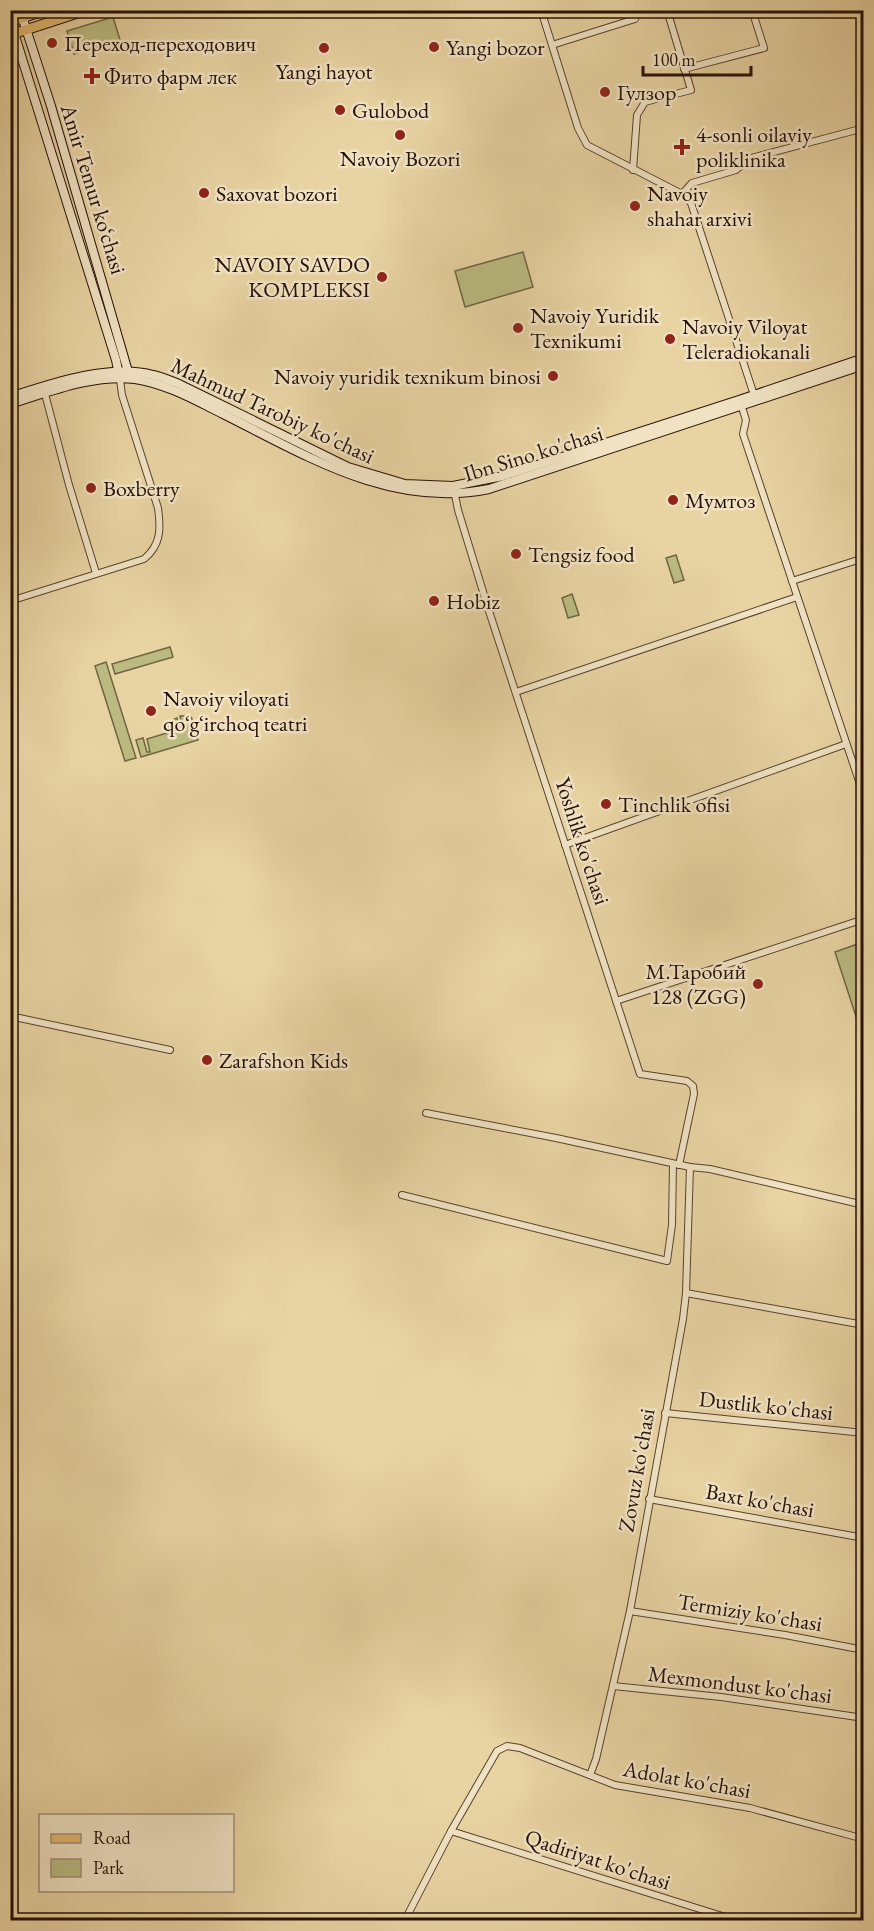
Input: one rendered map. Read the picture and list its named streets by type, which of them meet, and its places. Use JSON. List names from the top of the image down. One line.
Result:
{"streets":{"main road":["Amir Temur ko‘chasi","Mahmud Tarobiy ko'chasi"],"street":["Yoshlik ko'chasi","Dustlik ko'chasi","Zovuz ko'chasi","Baxt ko'chasi","Termiziy ko'chasi","Mexmondust ko'chasi","Adolat ko'chasi","Qadiriyat ko'chasi"]},"crossings":[["Amir Temur ko‘chasi","Mahmud Tarobiy ko'chasi"],["Mahmud Tarobiy ko'chasi","Yoshlik ko'chasi"],["Dustlik ko'chasi","Zovuz ko'chasi"],["Zovuz ko'chasi","Baxt ko'chasi"],["Zovuz ko'chasi","Termiziy ko'chasi"],["Zovuz ko'chasi","Mexmondust ko'chasi"],["Zovuz ko'chasi","Adolat ko'chasi"],["Adolat ko'chasi","Qadiriyat ko'chasi"]],"places":{"other":["Переход-переходович","Yangi bozor","Yangi hayot","Гулзор","Gulobod","Navoiy Bozori","Saxovat bozori","Navoiy shahar arxivi","NAVOIY SAVDO KOMPLEKSI","Navoiy Yuridik Texnikumi","Navoiy Viloyat Teleradiokanali","Navoiy yuridik texnikum binosi","Boxberry","Мумтоз","Tengsiz food","Hobiz","Navoiy viloyati qoʻgʻirchoq teatri","Tinchlik ofisi","М.Таробий 128 (ZGG)","Zarafshon Kids"],"health":["Фито фарм лек","4-sonli oilaviy poliklinika"]},"legend":["Road","Park"],"scale_bar":"100 m"}
